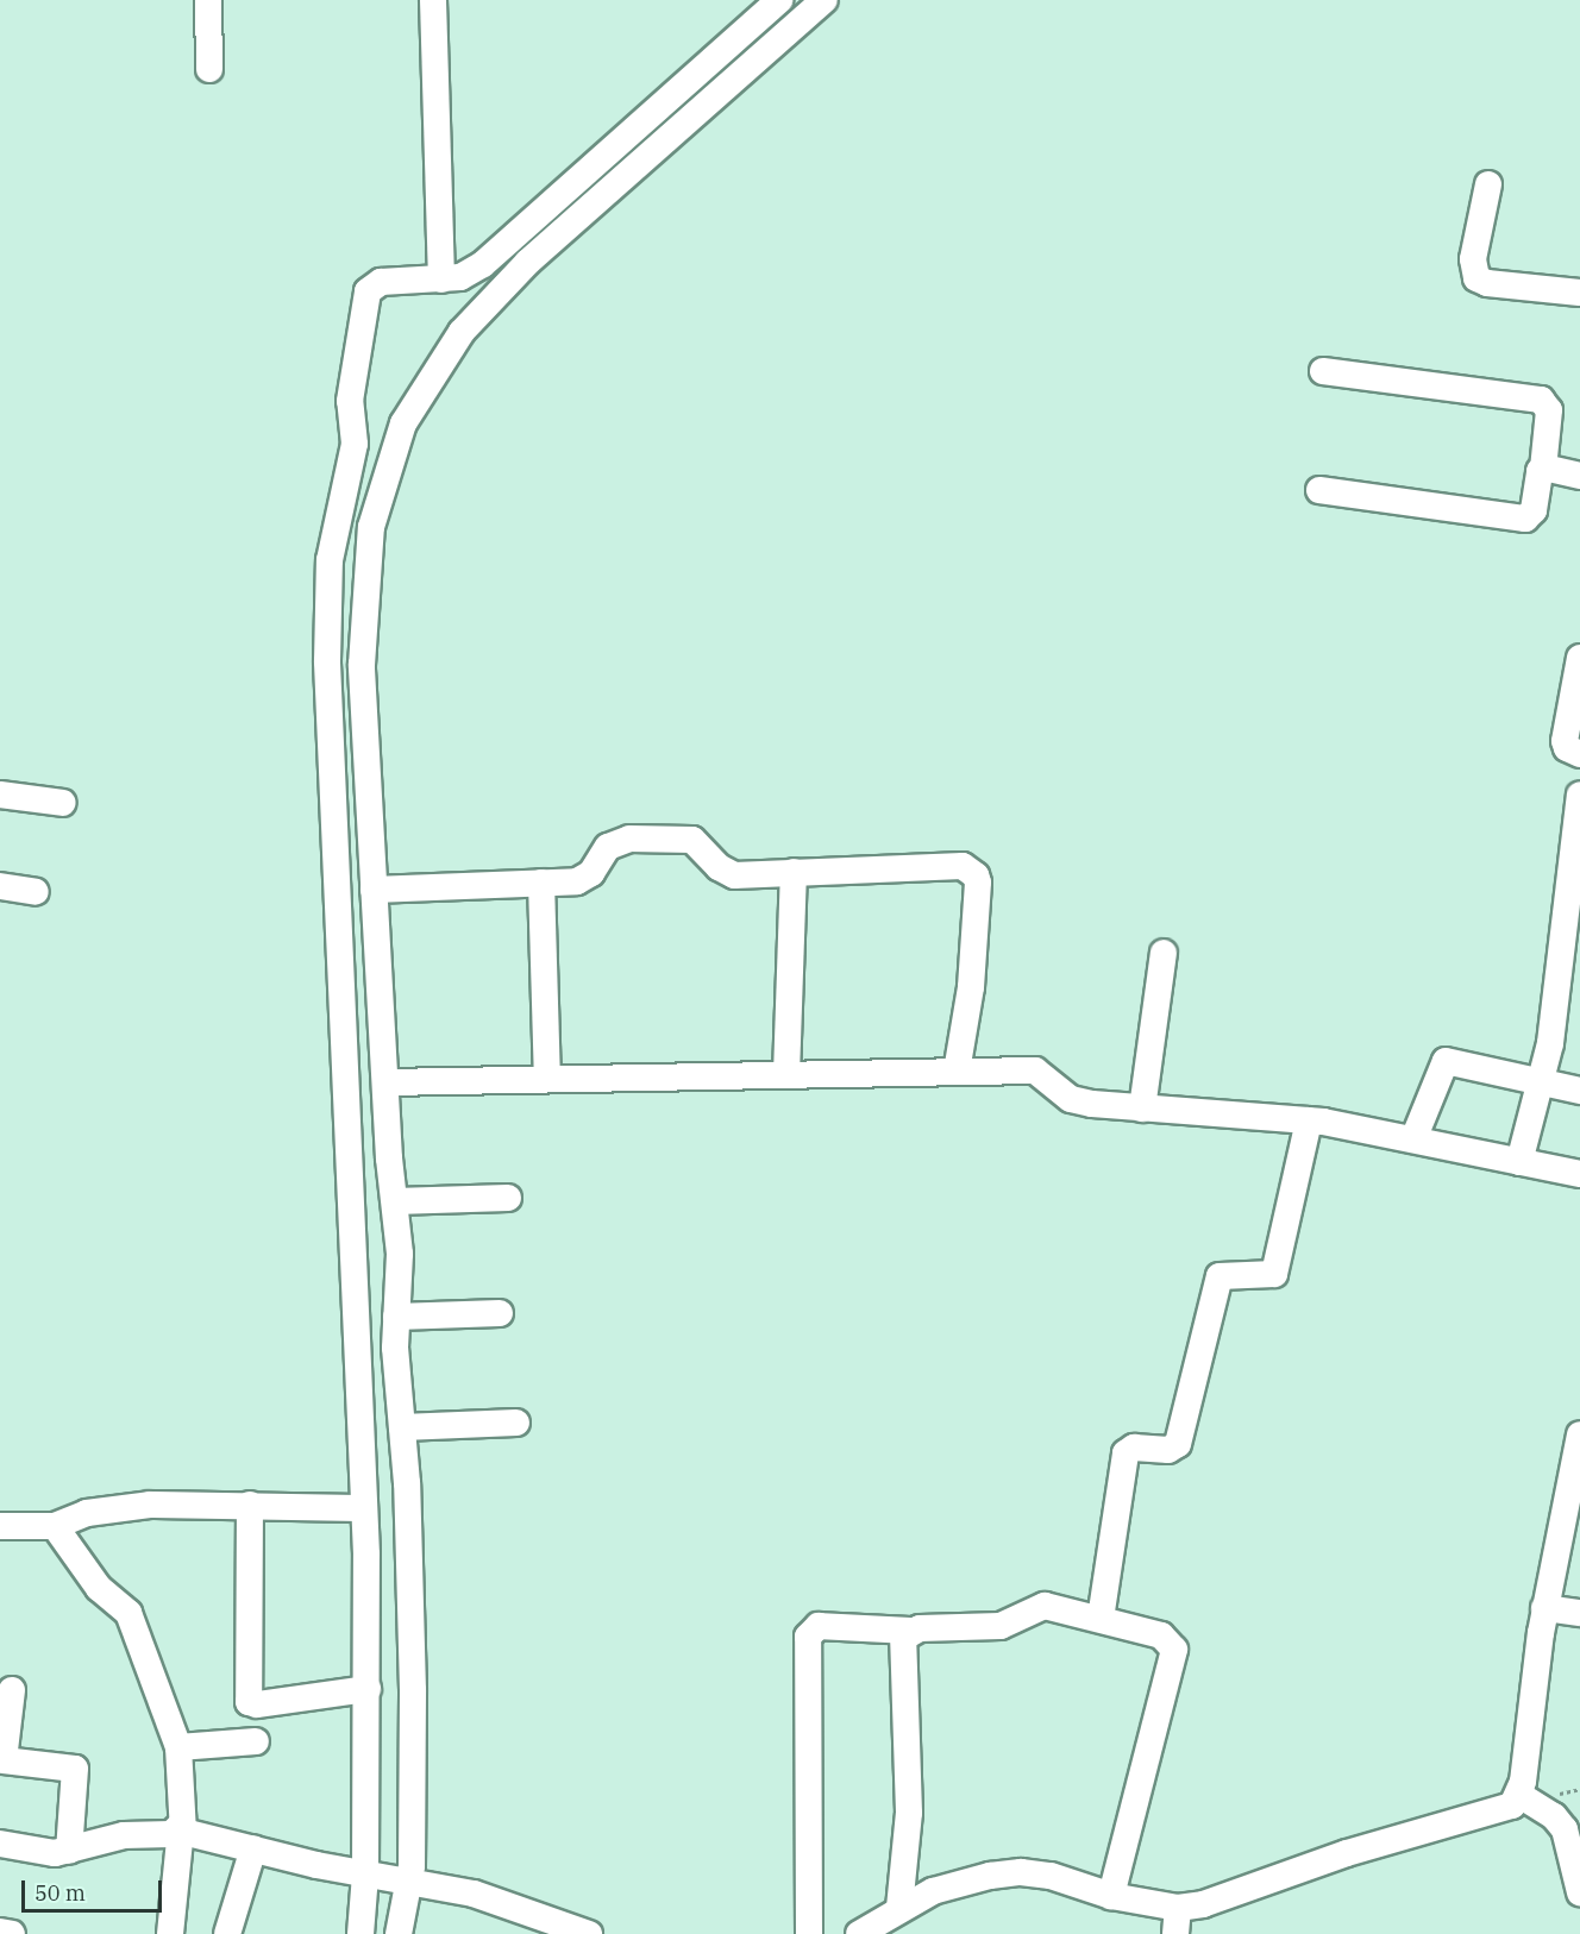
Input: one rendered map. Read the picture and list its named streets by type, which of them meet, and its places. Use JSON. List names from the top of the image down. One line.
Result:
{"scale_bar":"50 m"}
